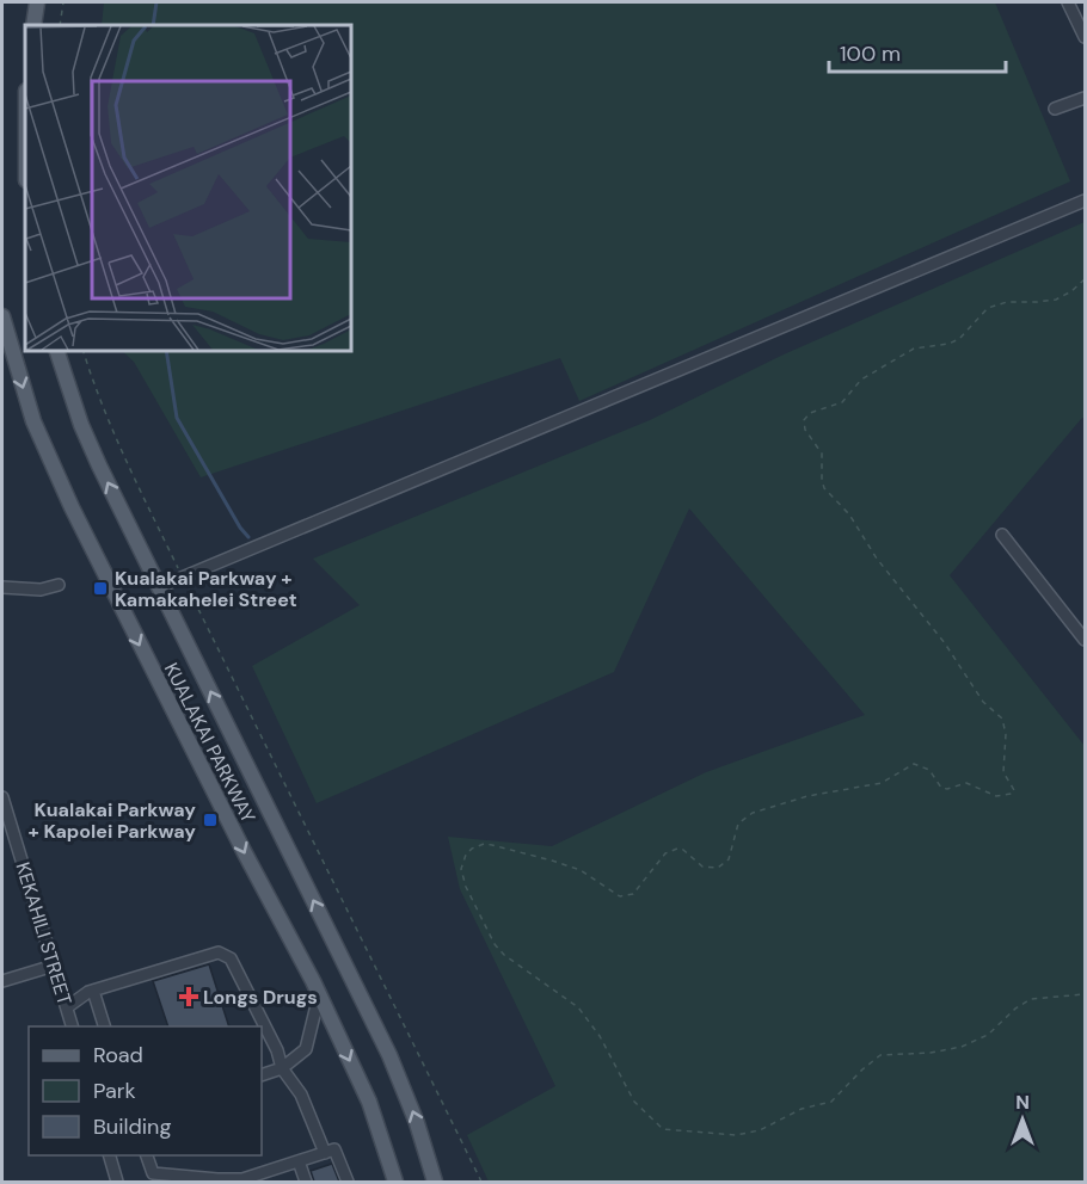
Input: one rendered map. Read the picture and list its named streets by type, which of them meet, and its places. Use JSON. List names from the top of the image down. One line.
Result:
{"streets":{"main road":["KUALAKAI PARKWAY"],"street":["KEKAHILI STREET"]},"places":{"transit":["Kualakai Parkway + Kamakahelei Street","Kualakai Parkway + Kapolei Parkway"],"health":["Longs Drugs"]},"legend":["Road","Park","Building"],"scale_bar":"100 m","north":"top"}
